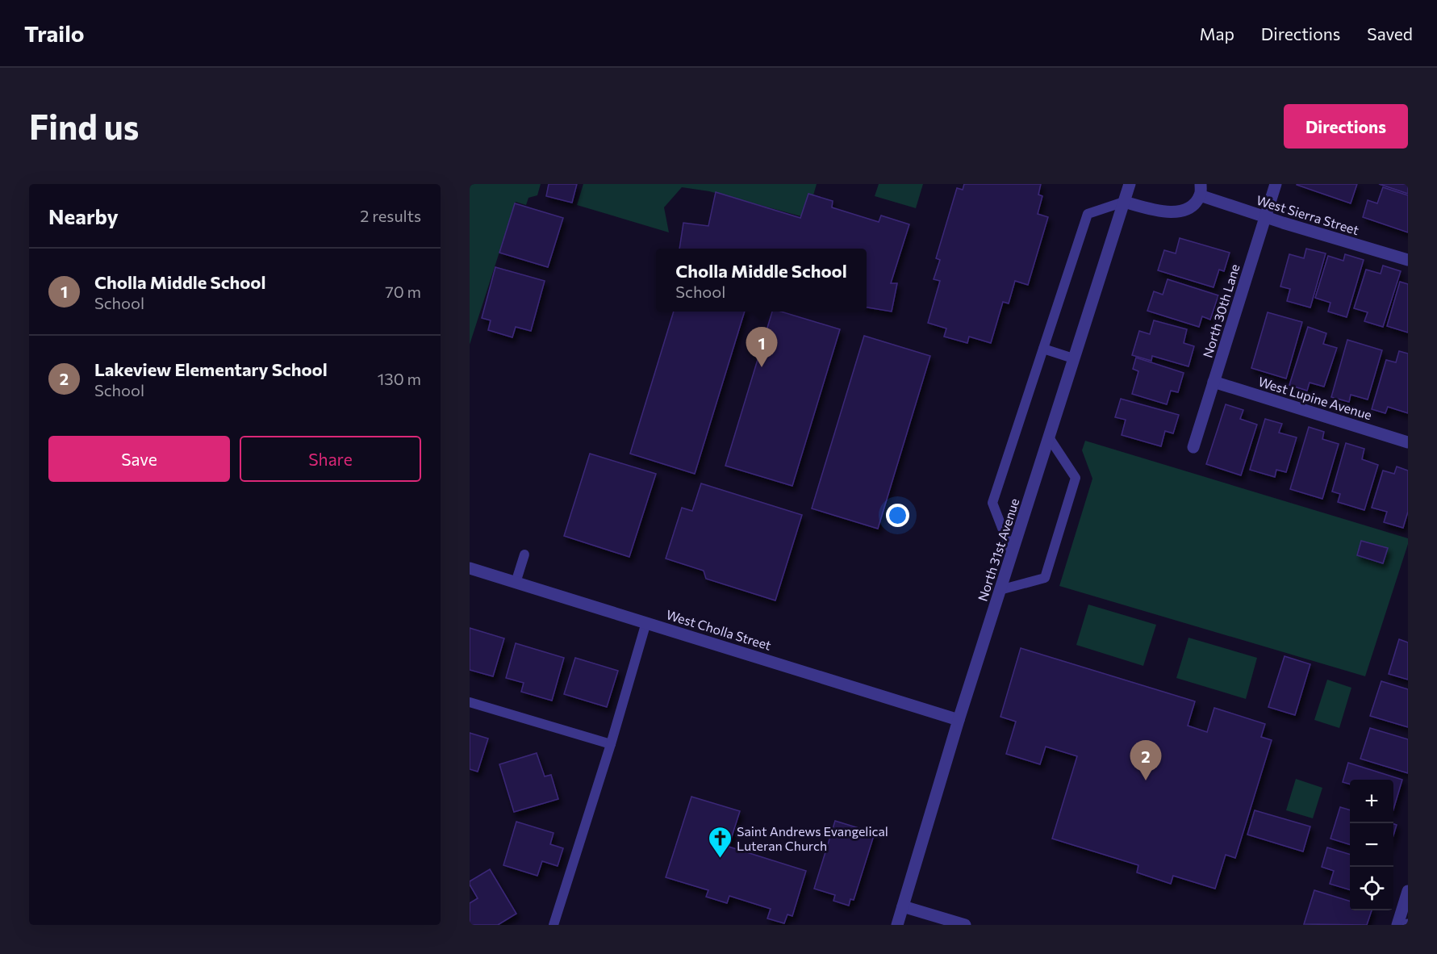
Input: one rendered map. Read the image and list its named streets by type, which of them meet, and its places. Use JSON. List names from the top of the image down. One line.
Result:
{"streets":{"street":["West Sierra Street","North 30th Lane","West Lupine Avenue","North 31st Avenue","West Cholla Street"]},"crossings":[["West Sierra Street","North 30th Lane"],["West Sierra Street","North 31st Avenue"],["North 30th Lane","West Lupine Avenue"],["North 31st Avenue","West Cholla Street"]],"places":{"church":["Saint Andrews Evangelical Luteran Church"]},"page":{"header":"Trailo","nav":["Map","Directions","Saved"],"buttons":["Directions",["Save","Share"]],"title":"Find us","heading":["Nearby","2 results"],"list":[{"mark":"1","name":"Cholla Middle School","note":"School","value":"70 m"},{"mark":"2","name":"Lakeview Elementary School","note":"School","value":"130 m"}],"popup":["Cholla Middle School","School"],"pins":["1","2"],"map_buttons":["+","−"]}}
